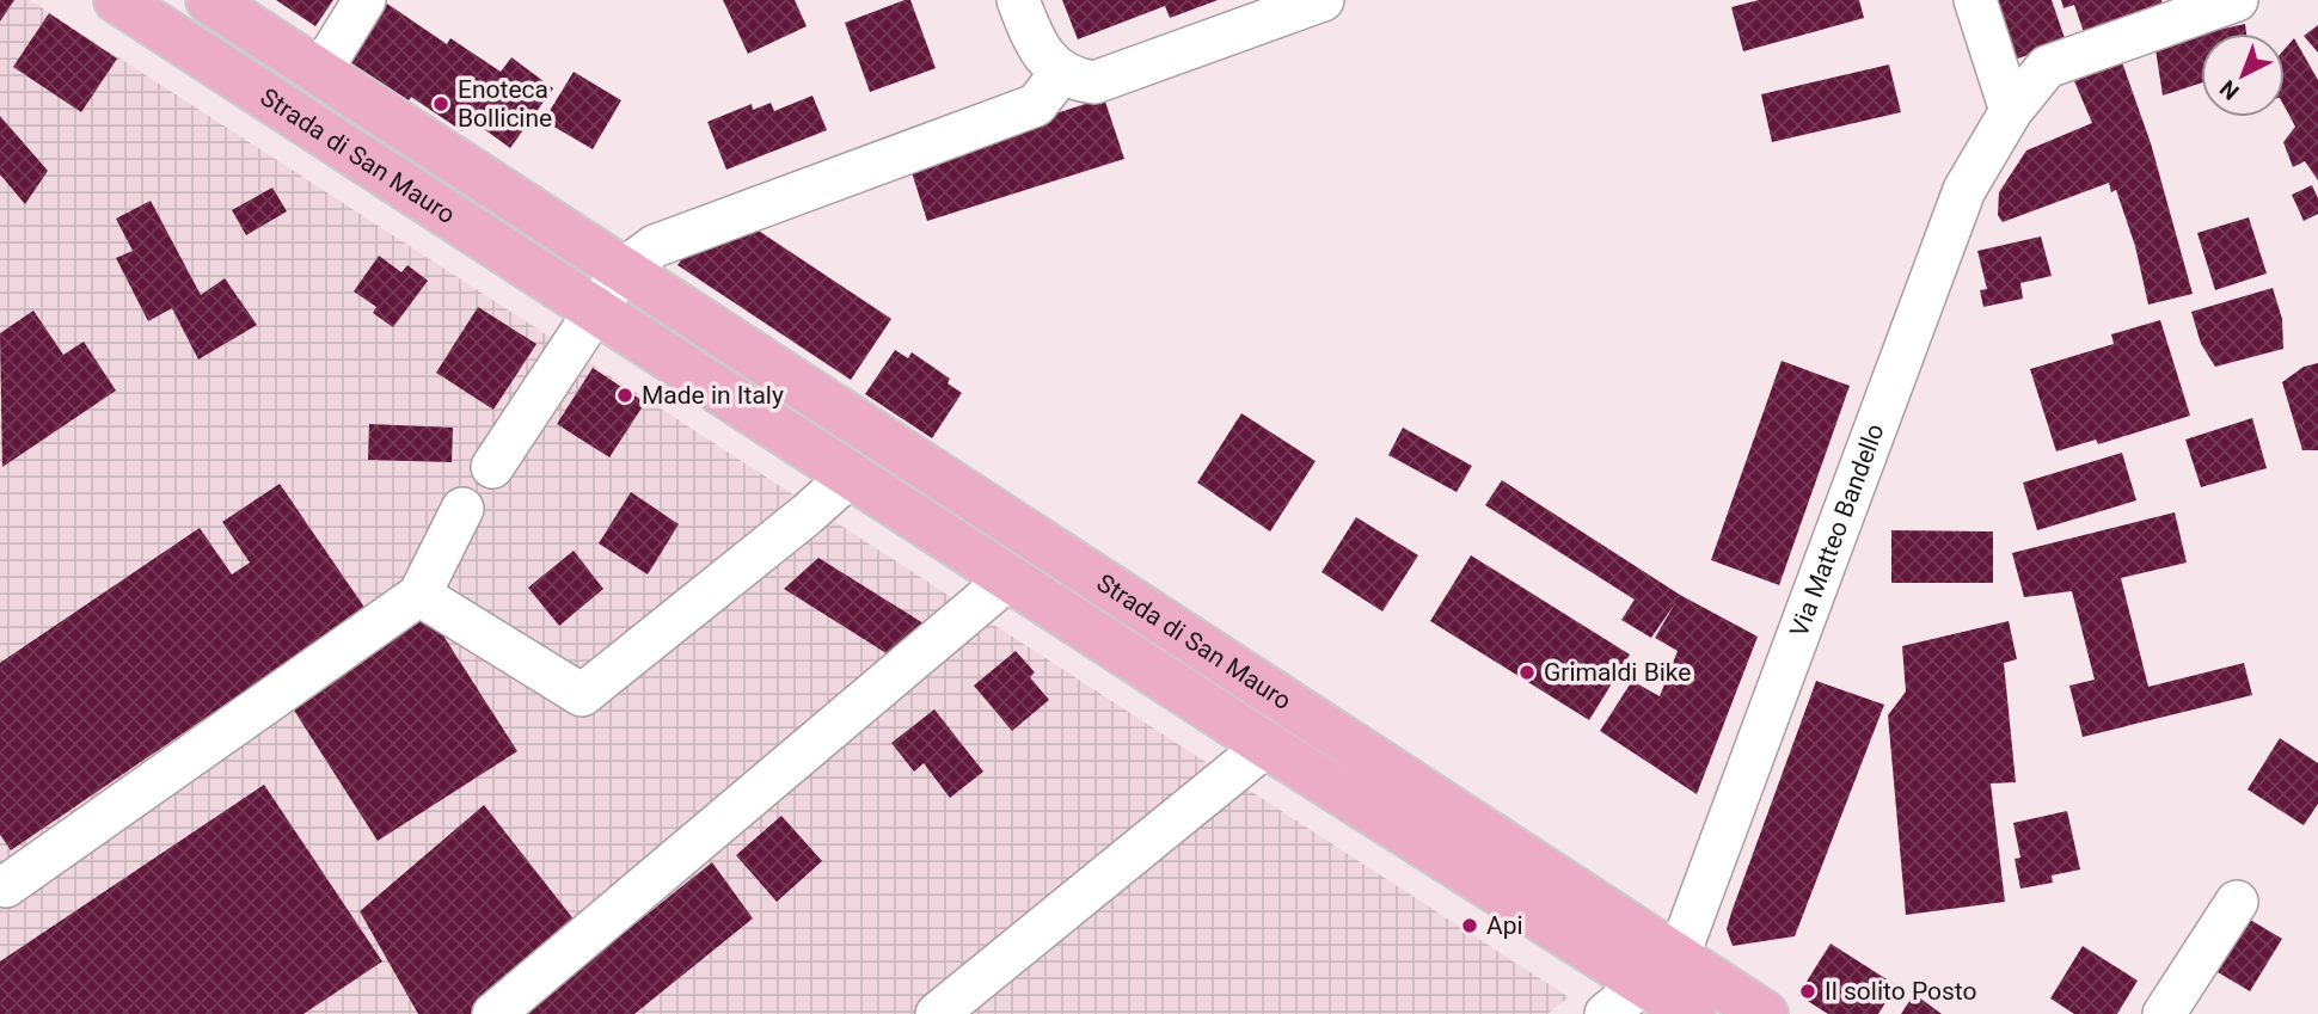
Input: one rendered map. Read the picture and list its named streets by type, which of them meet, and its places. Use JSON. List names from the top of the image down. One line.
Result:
{"streets":{"main road":["Strada di San Mauro"],"street":["Via Matteo Bandello"]},"crossings":[["Strada di San Mauro","Via Matteo Bandello"]],"places":["Enoteca Bollicine","Made in Italy","Grimaldi Bike","Api","Il solito Posto"],"north":"bottom left"}
